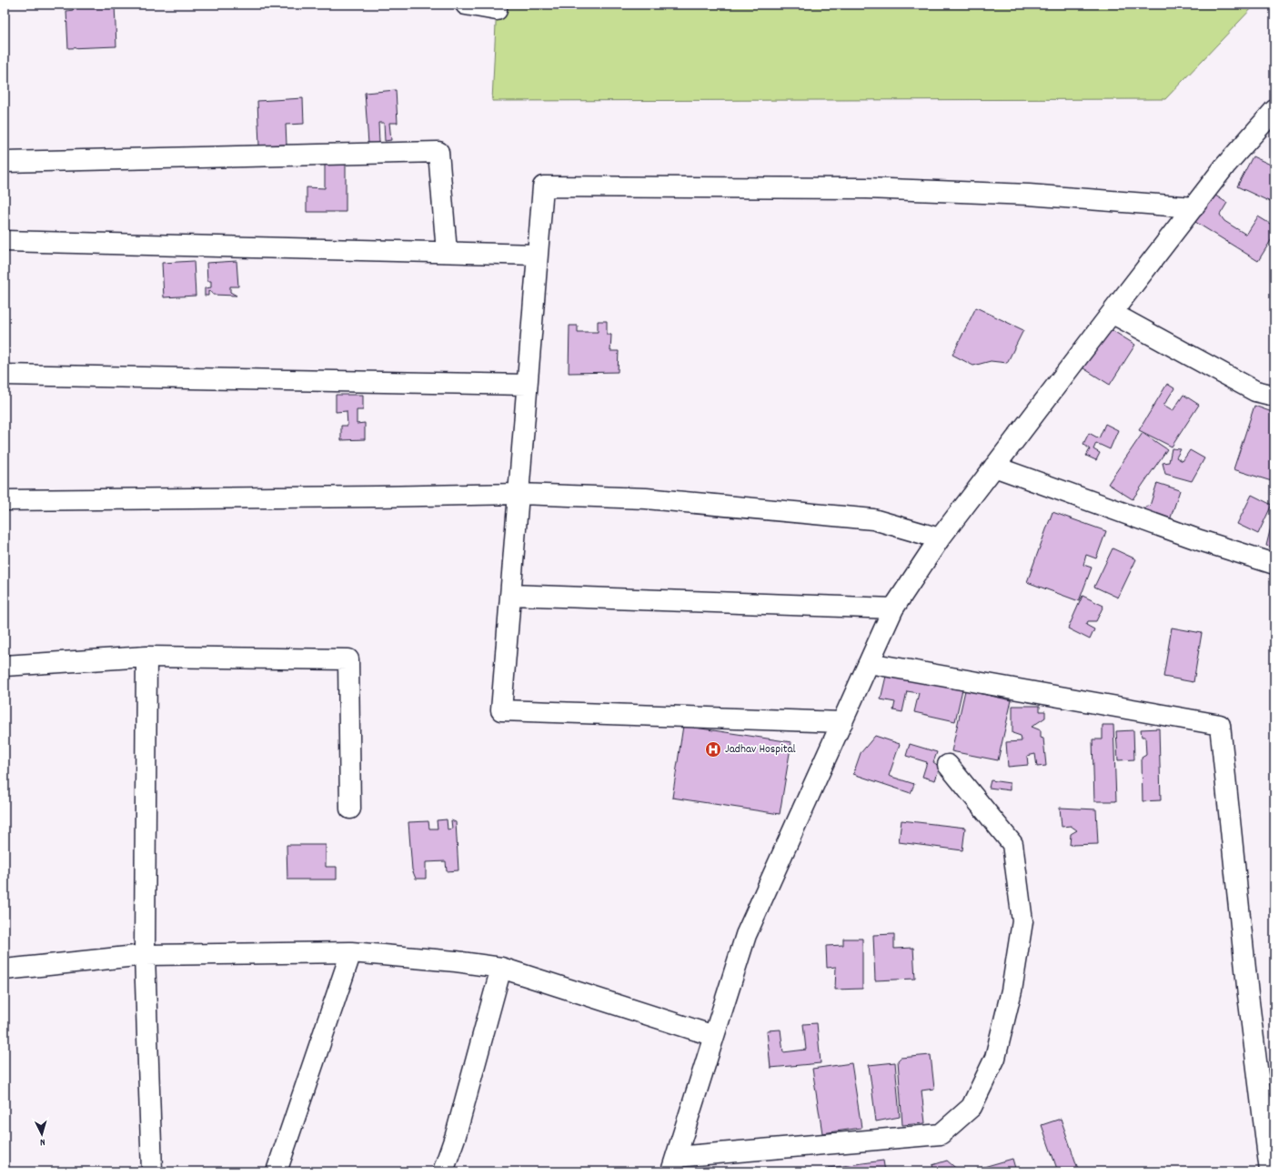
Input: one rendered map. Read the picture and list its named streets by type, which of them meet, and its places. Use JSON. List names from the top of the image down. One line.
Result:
{"places":{"hospital":["Jadhav Hospital"]},"north":"bottom"}
